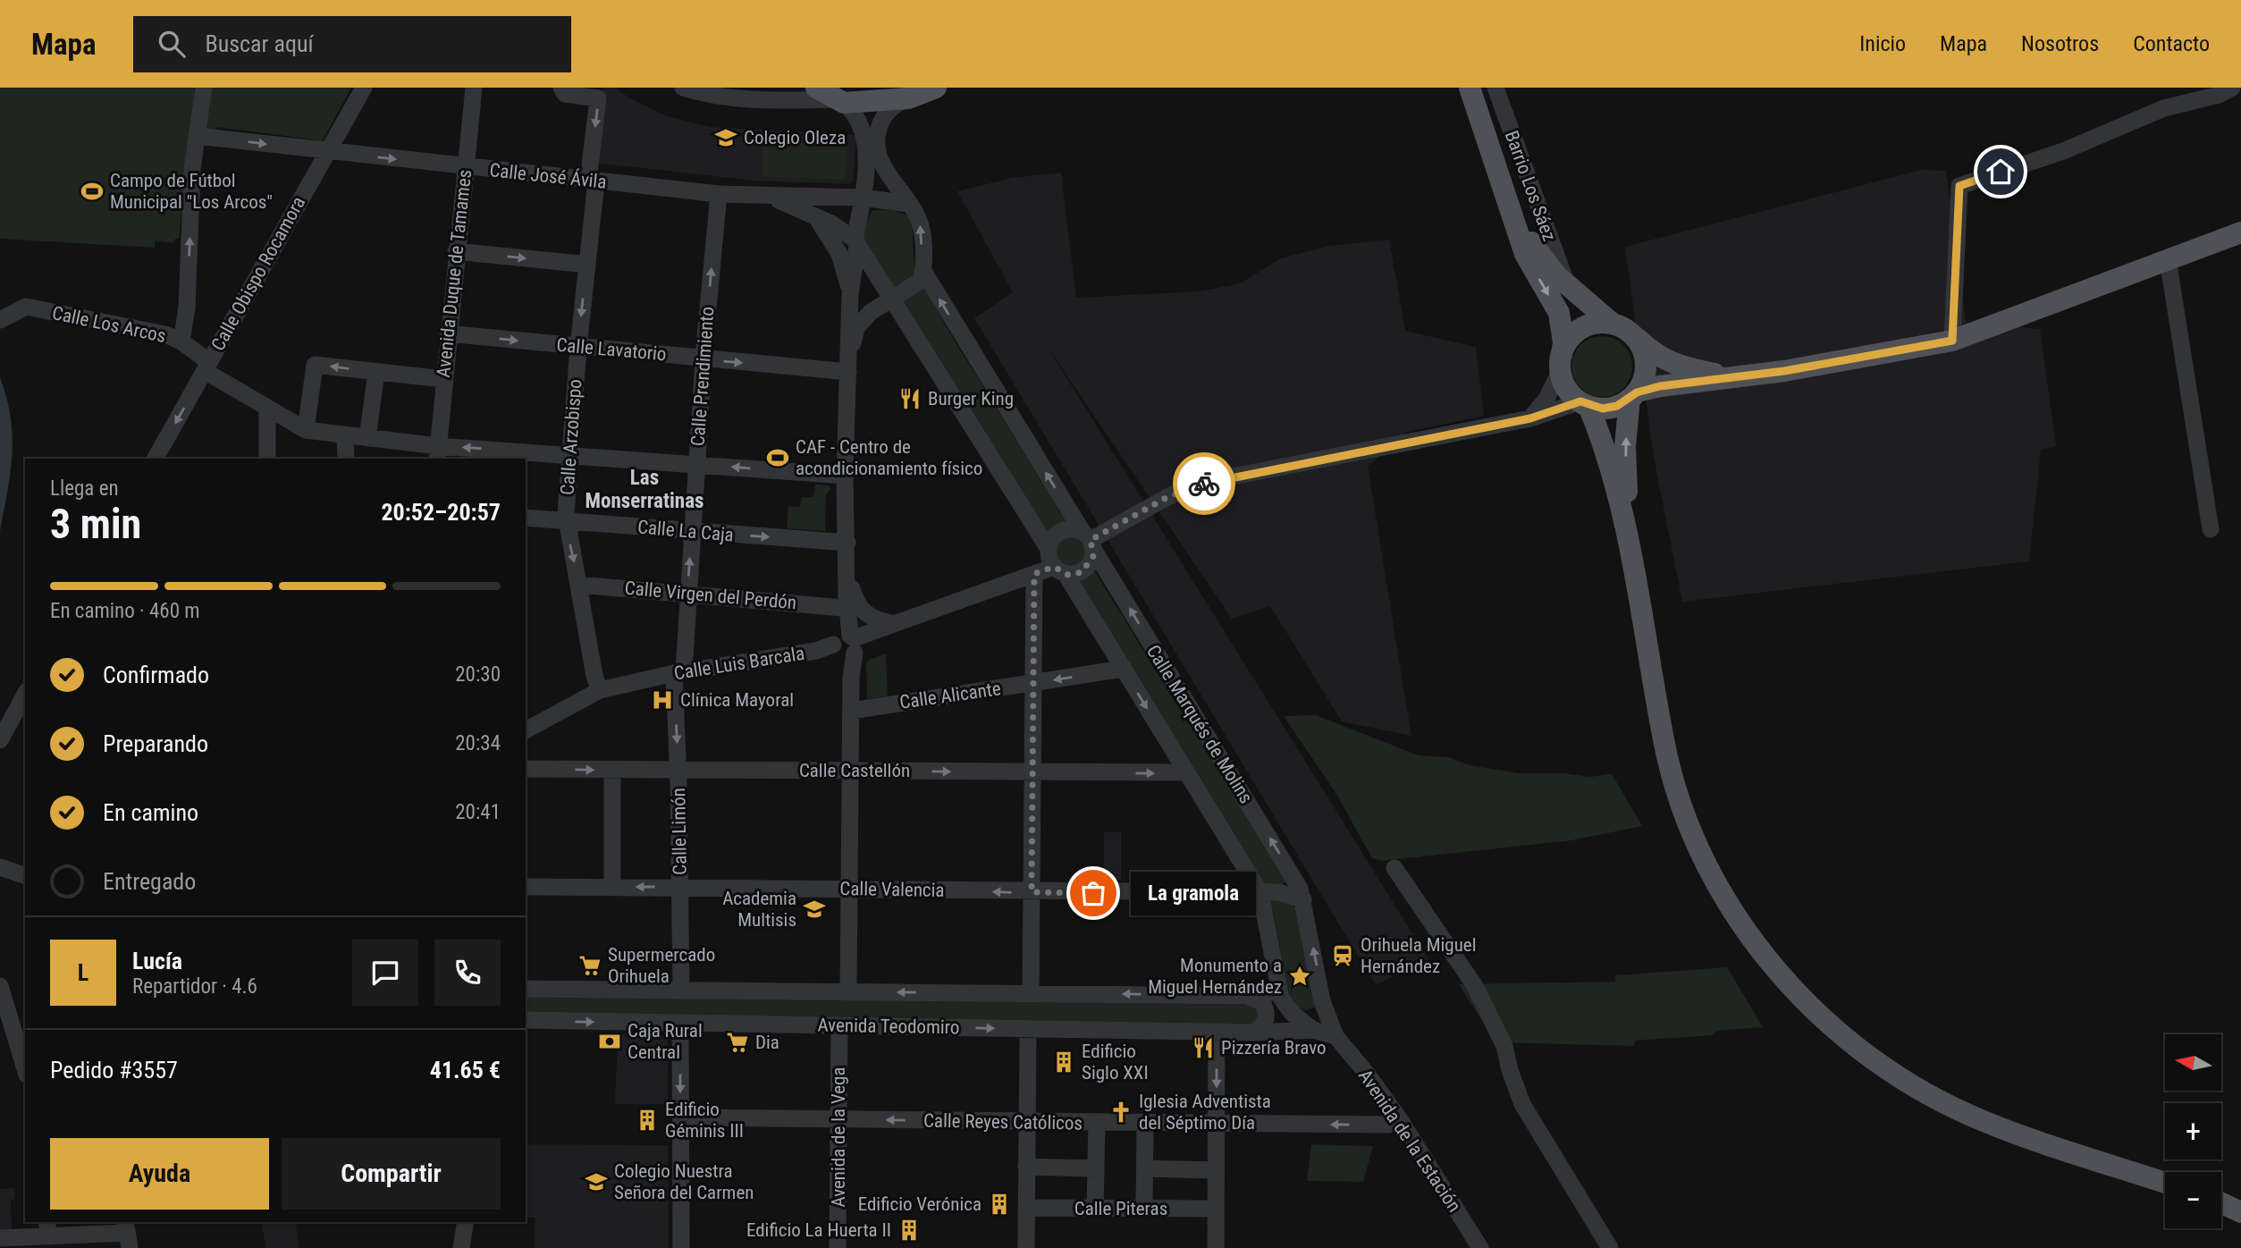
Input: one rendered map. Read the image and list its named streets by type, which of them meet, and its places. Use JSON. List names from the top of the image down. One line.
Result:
{"streets":{"street":["Calle José Ávila","Barrio Los Sáez","Calle Obispo Rocamora","Avenida Duque de Tamames","Calle Los Arcos","Calle Lavatorio","Calle Prendimiento","Calle Arzobispo","Calle La Caja","Calle Virgen del Perdón","Calle Luis Barcala","Calle Alicante","Calle Marqués de Molins","Calle Castellón","Calle Limón","Calle Valencia","Avenida Teodomiro","Calle Reyes Católicos","Avenida de la Vega","Avenida de la Estación","Calle Piteras"]},"crossings":[["Calle José Ávila","Calle Obispo Rocamora"],["Calle José Ávila","Avenida Duque de Tamames"],["Calle José Ávila","Calle Prendimiento"],["Calle José Ávila","Calle Arzobispo"],["Calle José Ávila","Calle Marqués de Molins"],["Calle Obispo Rocamora","Calle Los Arcos"],["Avenida Duque de Tamames","Calle Los Arcos"],["Avenida Duque de Tamames","Calle Lavatorio"],["Calle Los Arcos","Calle Prendimiento"],["Calle Los Arcos","Calle Arzobispo"],["Calle Lavatorio","Calle Prendimiento"],["Calle Lavatorio","Calle Arzobispo"],["Calle Prendimiento","Calle La Caja"],["Calle Prendimiento","Calle Virgen del Perdón"],["Calle Prendimiento","Calle Luis Barcala"],["Calle Prendimiento","Calle Limón"],["Calle Arzobispo","Calle La Caja"],["Calle Arzobispo","Calle Virgen del Perdón"],["Calle Arzobispo","Calle Luis Barcala"],["Calle Luis Barcala","Calle Limón"],["Calle Alicante","Calle Marqués de Molins"],["Calle Marqués de Molins","Calle Castellón"],["Calle Marqués de Molins","Calle Valencia"],["Calle Marqués de Molins","Avenida Teodomiro"],["Calle Marqués de Molins","Avenida de la Estación"],["Calle Castellón","Calle Limón"],["Calle Limón","Calle Valencia"],["Calle Limón","Avenida Teodomiro"],["Avenida Teodomiro","Avenida de la Vega"],["Avenida Teodomiro","Avenida de la Estación"],["Calle Reyes Católicos","Avenida de la Vega"],["Calle Reyes Católicos","Avenida de la Estación"]],"one_way":["Calle José Ávila","Calle Arzobispo","Calle La Caja","Calle Castellón","Calle Reyes Católicos"],"districts":["Las Monserratinas"],"places":{"school or university":["Colegio Oleza","Academia Multisis","Colegio Nuestra Señora del Carmen"],"sports":["Campo de Fútbol Municipal \"Los Arcos\"","CAF - Centro de acondicionamiento físico"],"restaurant":["Burger King","Pizzería Bravo"],"hospital":["Clínica Mayoral"],"other":["La gramola"],"station":["Orihuela Miguel Hernández"],"supermarket":["Supermercado Orihuela","Dia"],"place":["Monumento a Miguel Hernández"],"bank":["Caja Rural Central"],"building":["Edificio Siglo XXI","Edificio Géminis III","Edificio Verónica","Edificio La Huerta II"],"church":["Iglesia Adventista del Séptimo Día"]},"north":"left","page":{"header":"Mapa","search":"Buscar aquí","nav":["Inicio","Mapa","Nosotros","Contacto"],"heading":["3 min","Llega en","20:52–20:57"],"panel":["Lucía","Repartidor · 4.6","Pedido #3557","41.65 €"],"bar":"En camino · 460 m","list":[["Confirmado","20:30"],["Preparando","20:34"],["En camino","20:41"],"Entregado"],"bubble":"La gramola","round":"L","map_buttons":["+","−"],"buttons":["Ayuda","Compartir"]}}
